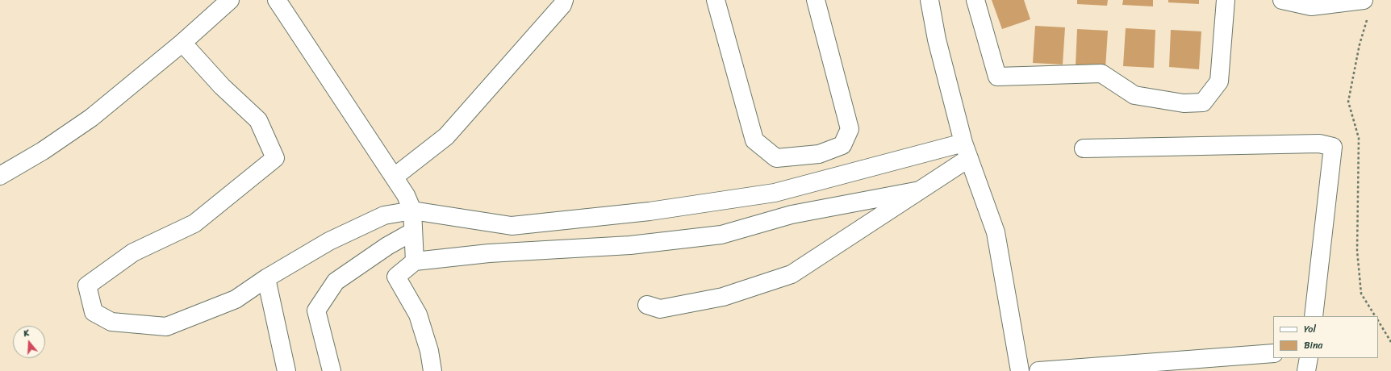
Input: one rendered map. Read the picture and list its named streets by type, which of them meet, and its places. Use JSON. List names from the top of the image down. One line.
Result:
{"legend":["Yol","Bina"],"north":"top"}
